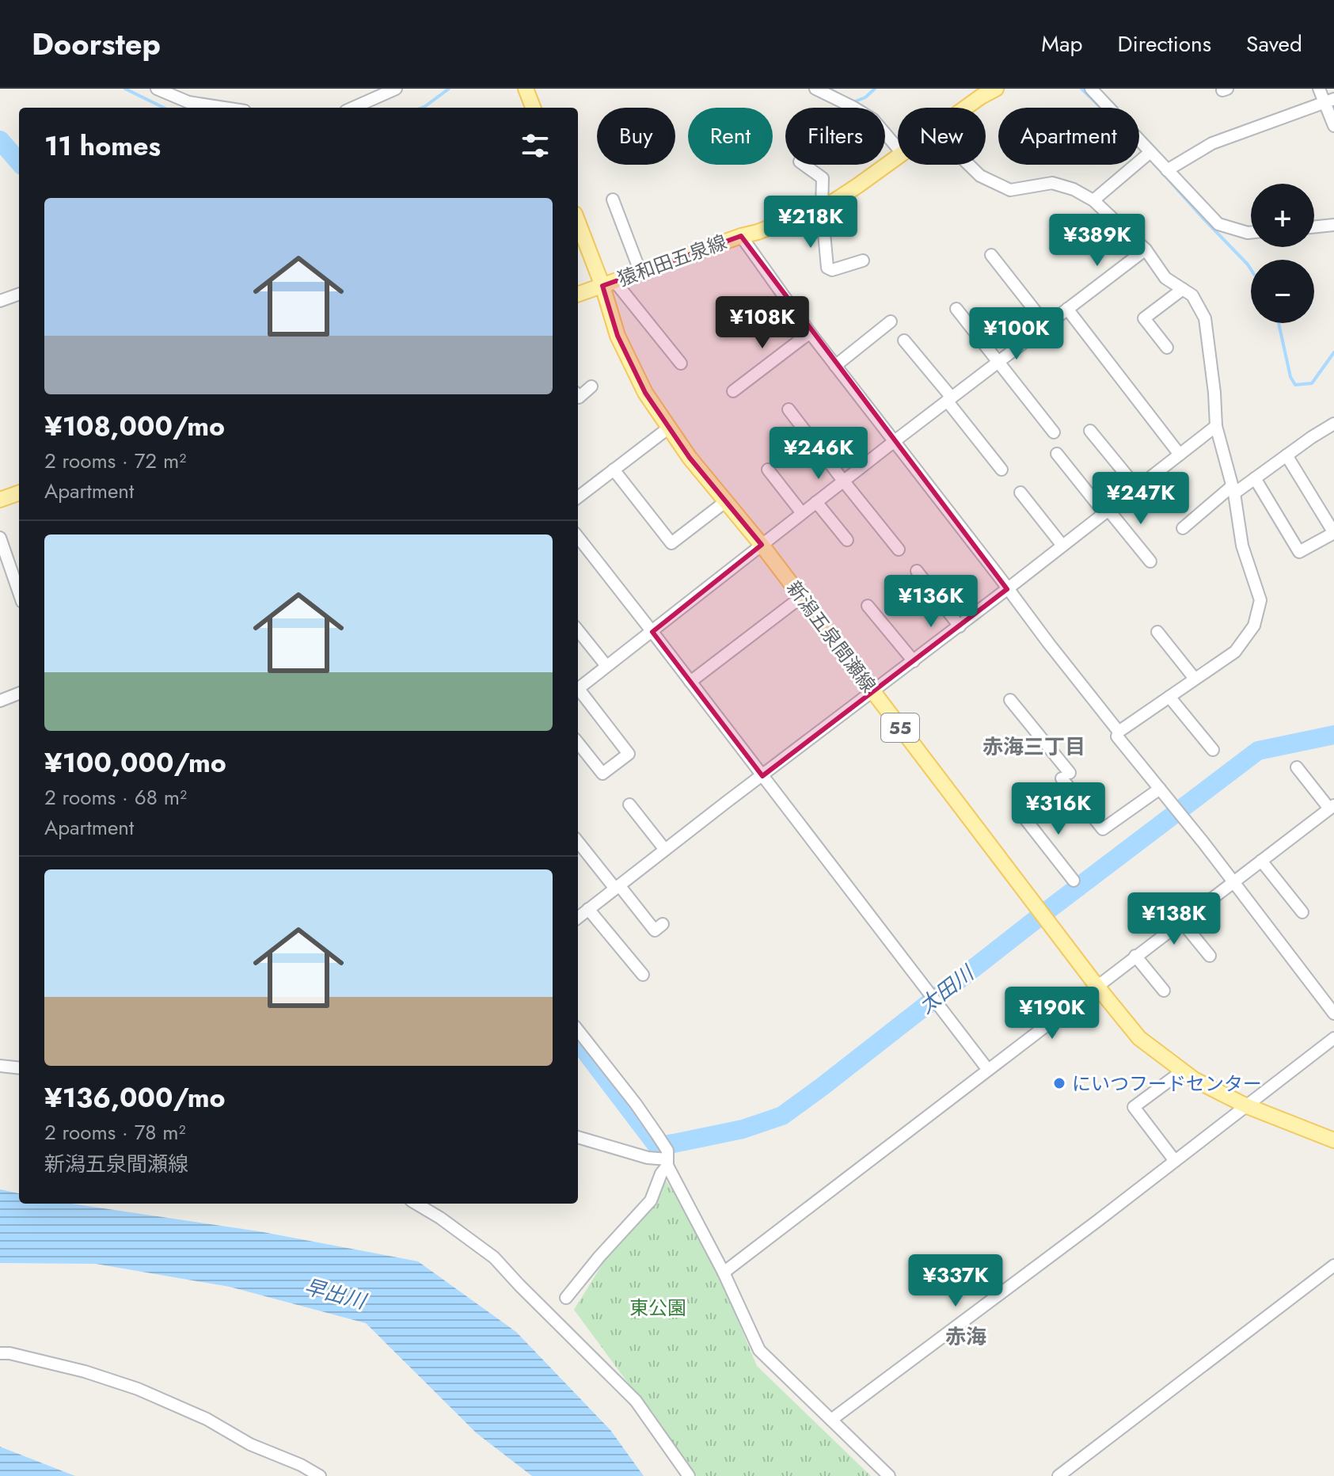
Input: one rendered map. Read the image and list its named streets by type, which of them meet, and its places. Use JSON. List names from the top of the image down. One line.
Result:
{"streets":{"main road":["猿和田五泉線","新潟五泉間瀬線","55"]},"crossings":[["猿和田五泉線","新潟五泉間瀬線"]],"districts":["赤海三丁目","赤海"],"water":["太田川","早出川"],"parks":["東公園"],"places":["にいつフードセンター"],"page":{"header":"Doorstep","nav":["Map","Directions","Saved"],"chip":["Buy","Rent","Filters","New","Apartment"],"heading":"11 homes","map_buttons":["+","−"],"list":[{"name":"¥108,000/mo","note":"2 rooms · 72 m² · Apartment"},{"name":"¥100,000/mo","note":"2 rooms · 68 m² · Apartment"},{"name":"¥136,000/mo","note":"2 rooms · 78 m² · 新潟五泉間瀬線"}],"price":["¥218K","¥389K","¥108K","¥100K","¥246K","¥247K","¥136K","¥316K","¥138K","¥190K","¥337K"]}}
